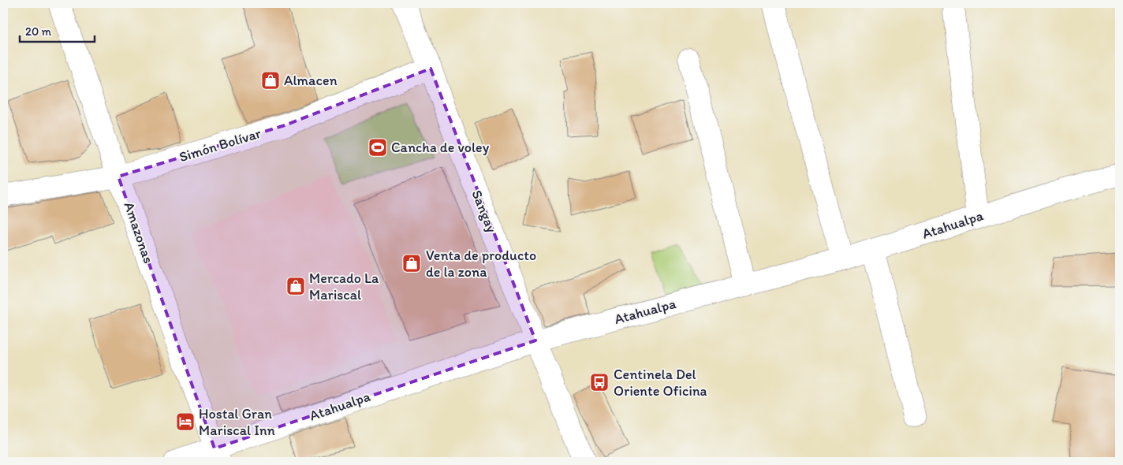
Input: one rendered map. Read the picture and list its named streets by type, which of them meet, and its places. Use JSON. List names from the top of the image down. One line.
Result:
{"streets":{"street":["Simón Bolívar","Sangay","Atahualpa","Amazonas"]},"crossings":[["Simón Bolívar","Sangay"],["Simón Bolívar","Amazonas"],["Sangay","Atahualpa"],["Atahualpa","Amazonas"]],"places":{"shop":["Almacen","Venta de producto de la zona","Mercado La Mariscal"],"sports":["Cancha de voley"],"bus stop":["Centinela Del Oriente Oficina"],"hotel":["Hostal Gran Mariscal Inn"]},"scale_bar":"20 m"}
